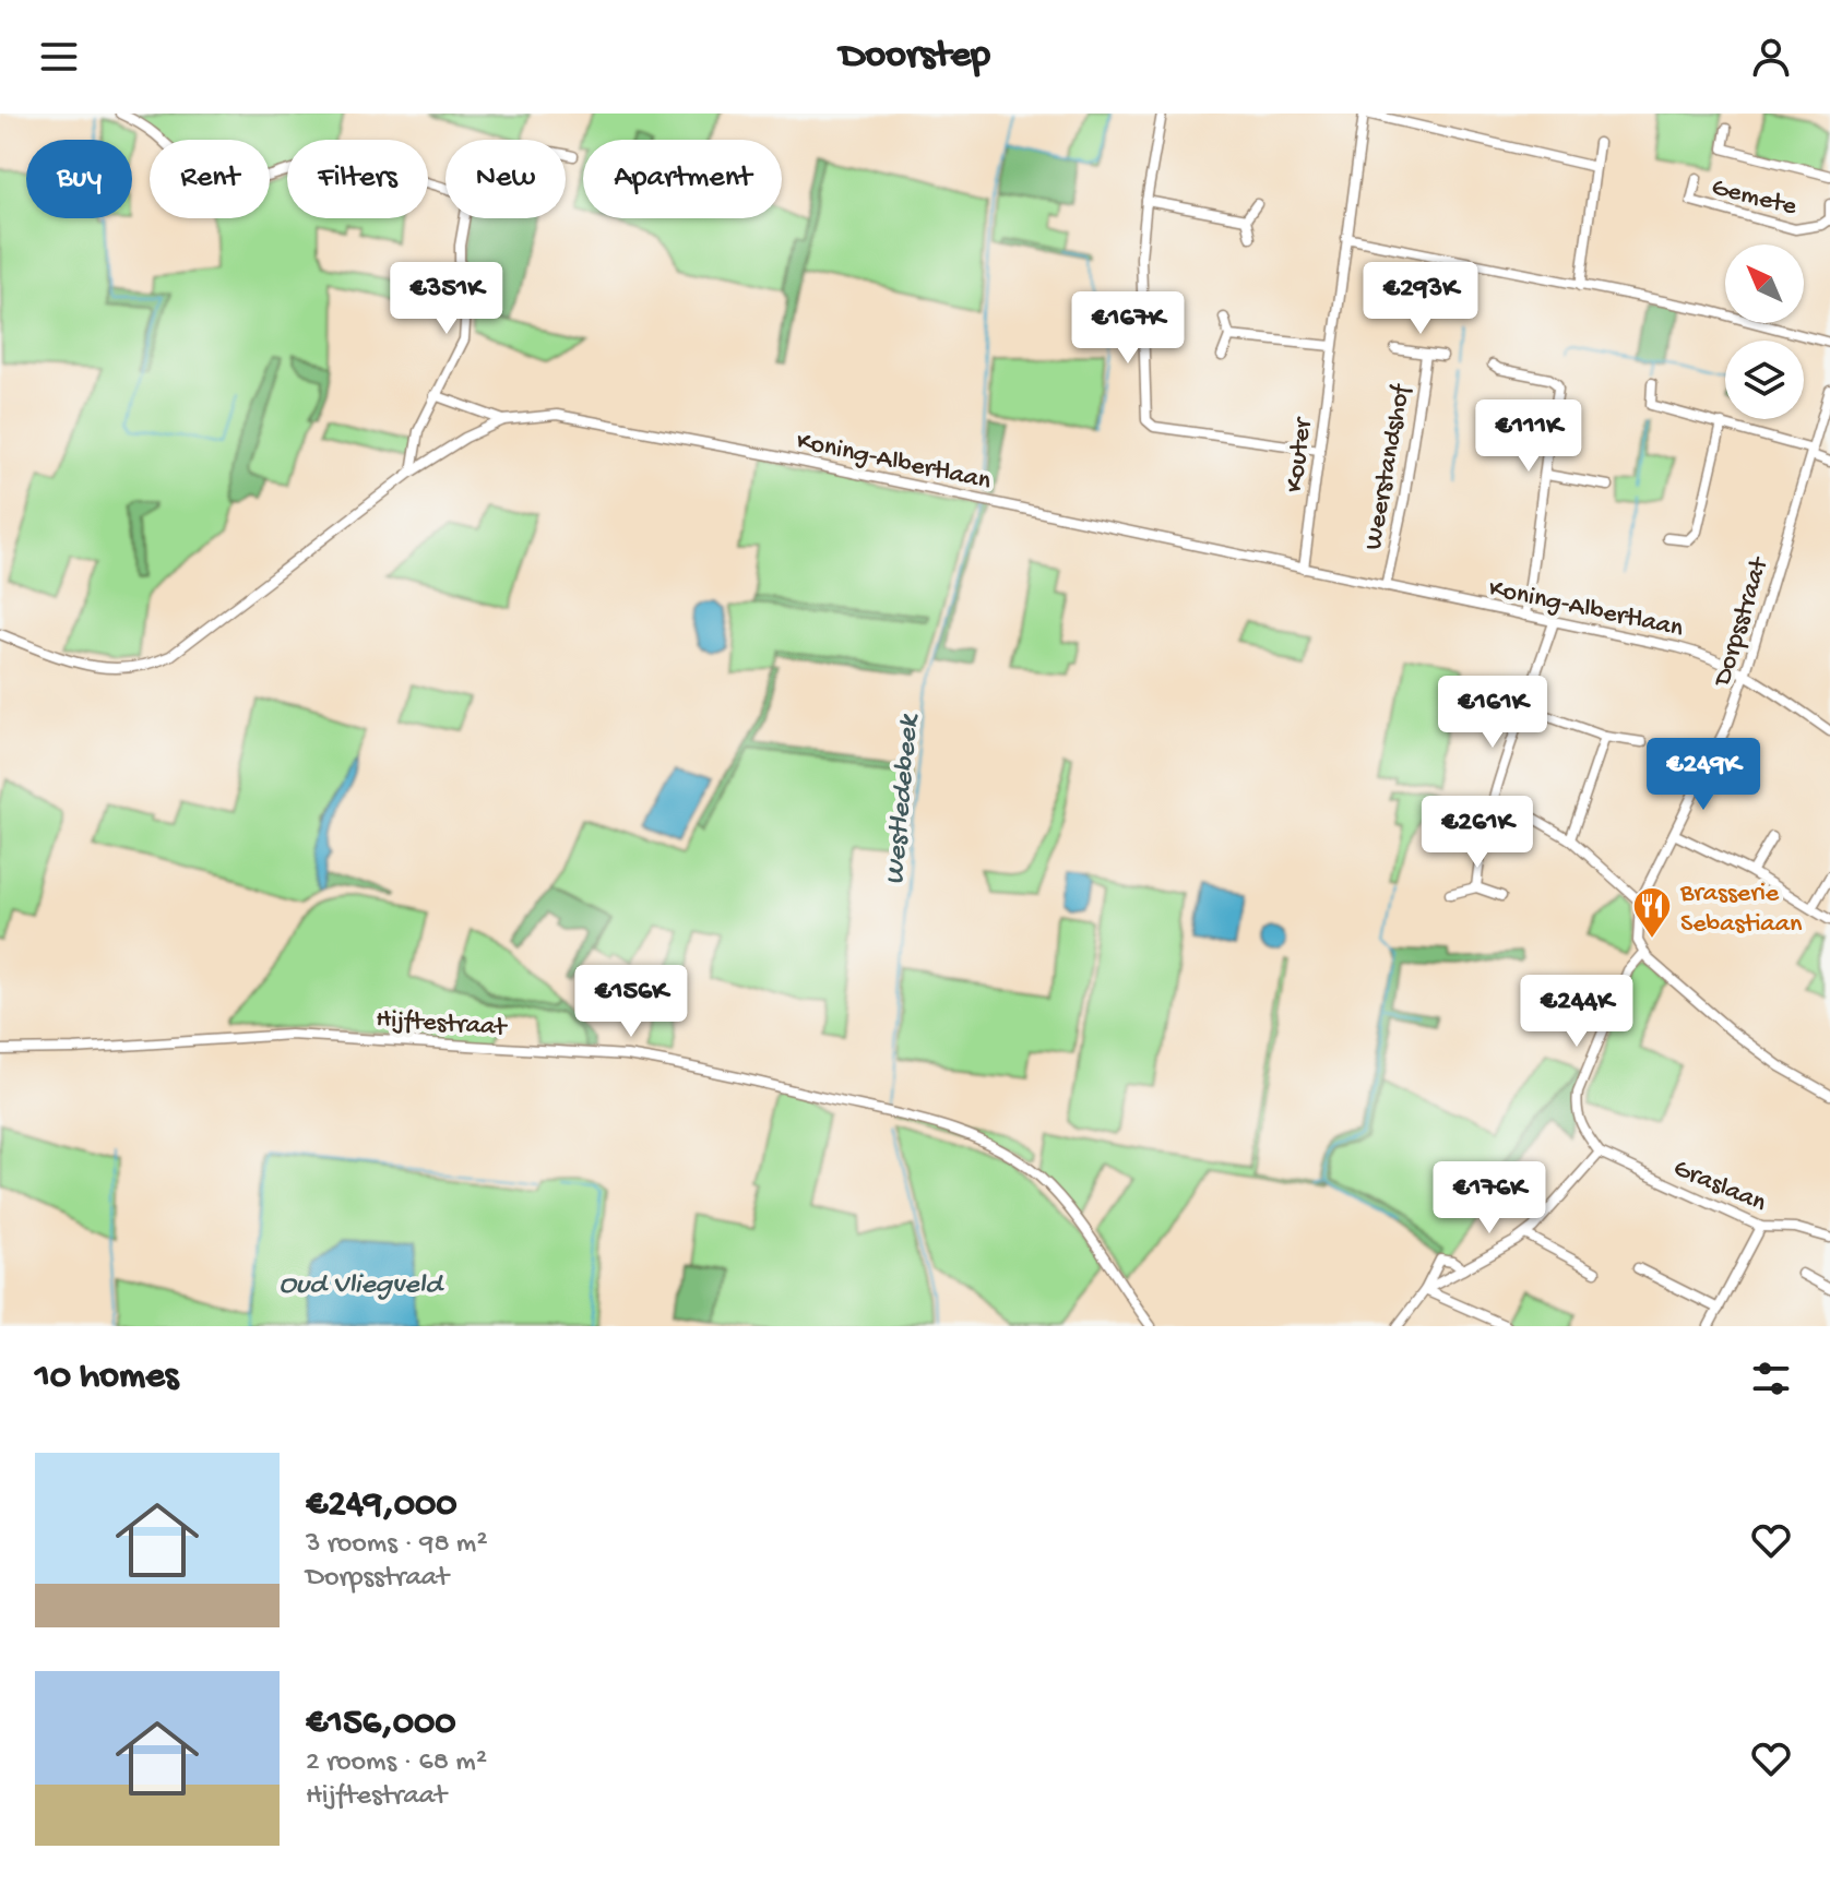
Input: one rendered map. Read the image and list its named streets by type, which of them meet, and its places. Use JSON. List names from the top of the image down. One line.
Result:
{"streets":{"street":["Gemete","Kouter","Koning-Albertlaan","Weerstandshof","Dorpsstraat","Hijftestraat","Graslaan"]},"crossings":[["Kouter","Koning-Albertlaan"],["Koning-Albertlaan","Weerstandshof"],["Koning-Albertlaan","Dorpsstraat"]],"water":["Westledebeek","Oud Vliegveld"],"places":{"restaurant":["Brasserie Sebastiaan"]},"north":"top left","page":{"header":"Doorstep","chip":["Buy","Rent","Filters","New","Apartment"],"price":["€351K","€293K","€167K","€111K","€161K","€249K","€261K","€156K","€244K","€176K"],"heading":"10 homes","list":[{"name":"€249,000","note":"3 rooms · 98 m² · Dorpsstraat"},{"name":"€156,000","note":"2 rooms · 68 m² · Hijftestraat"}]}}
